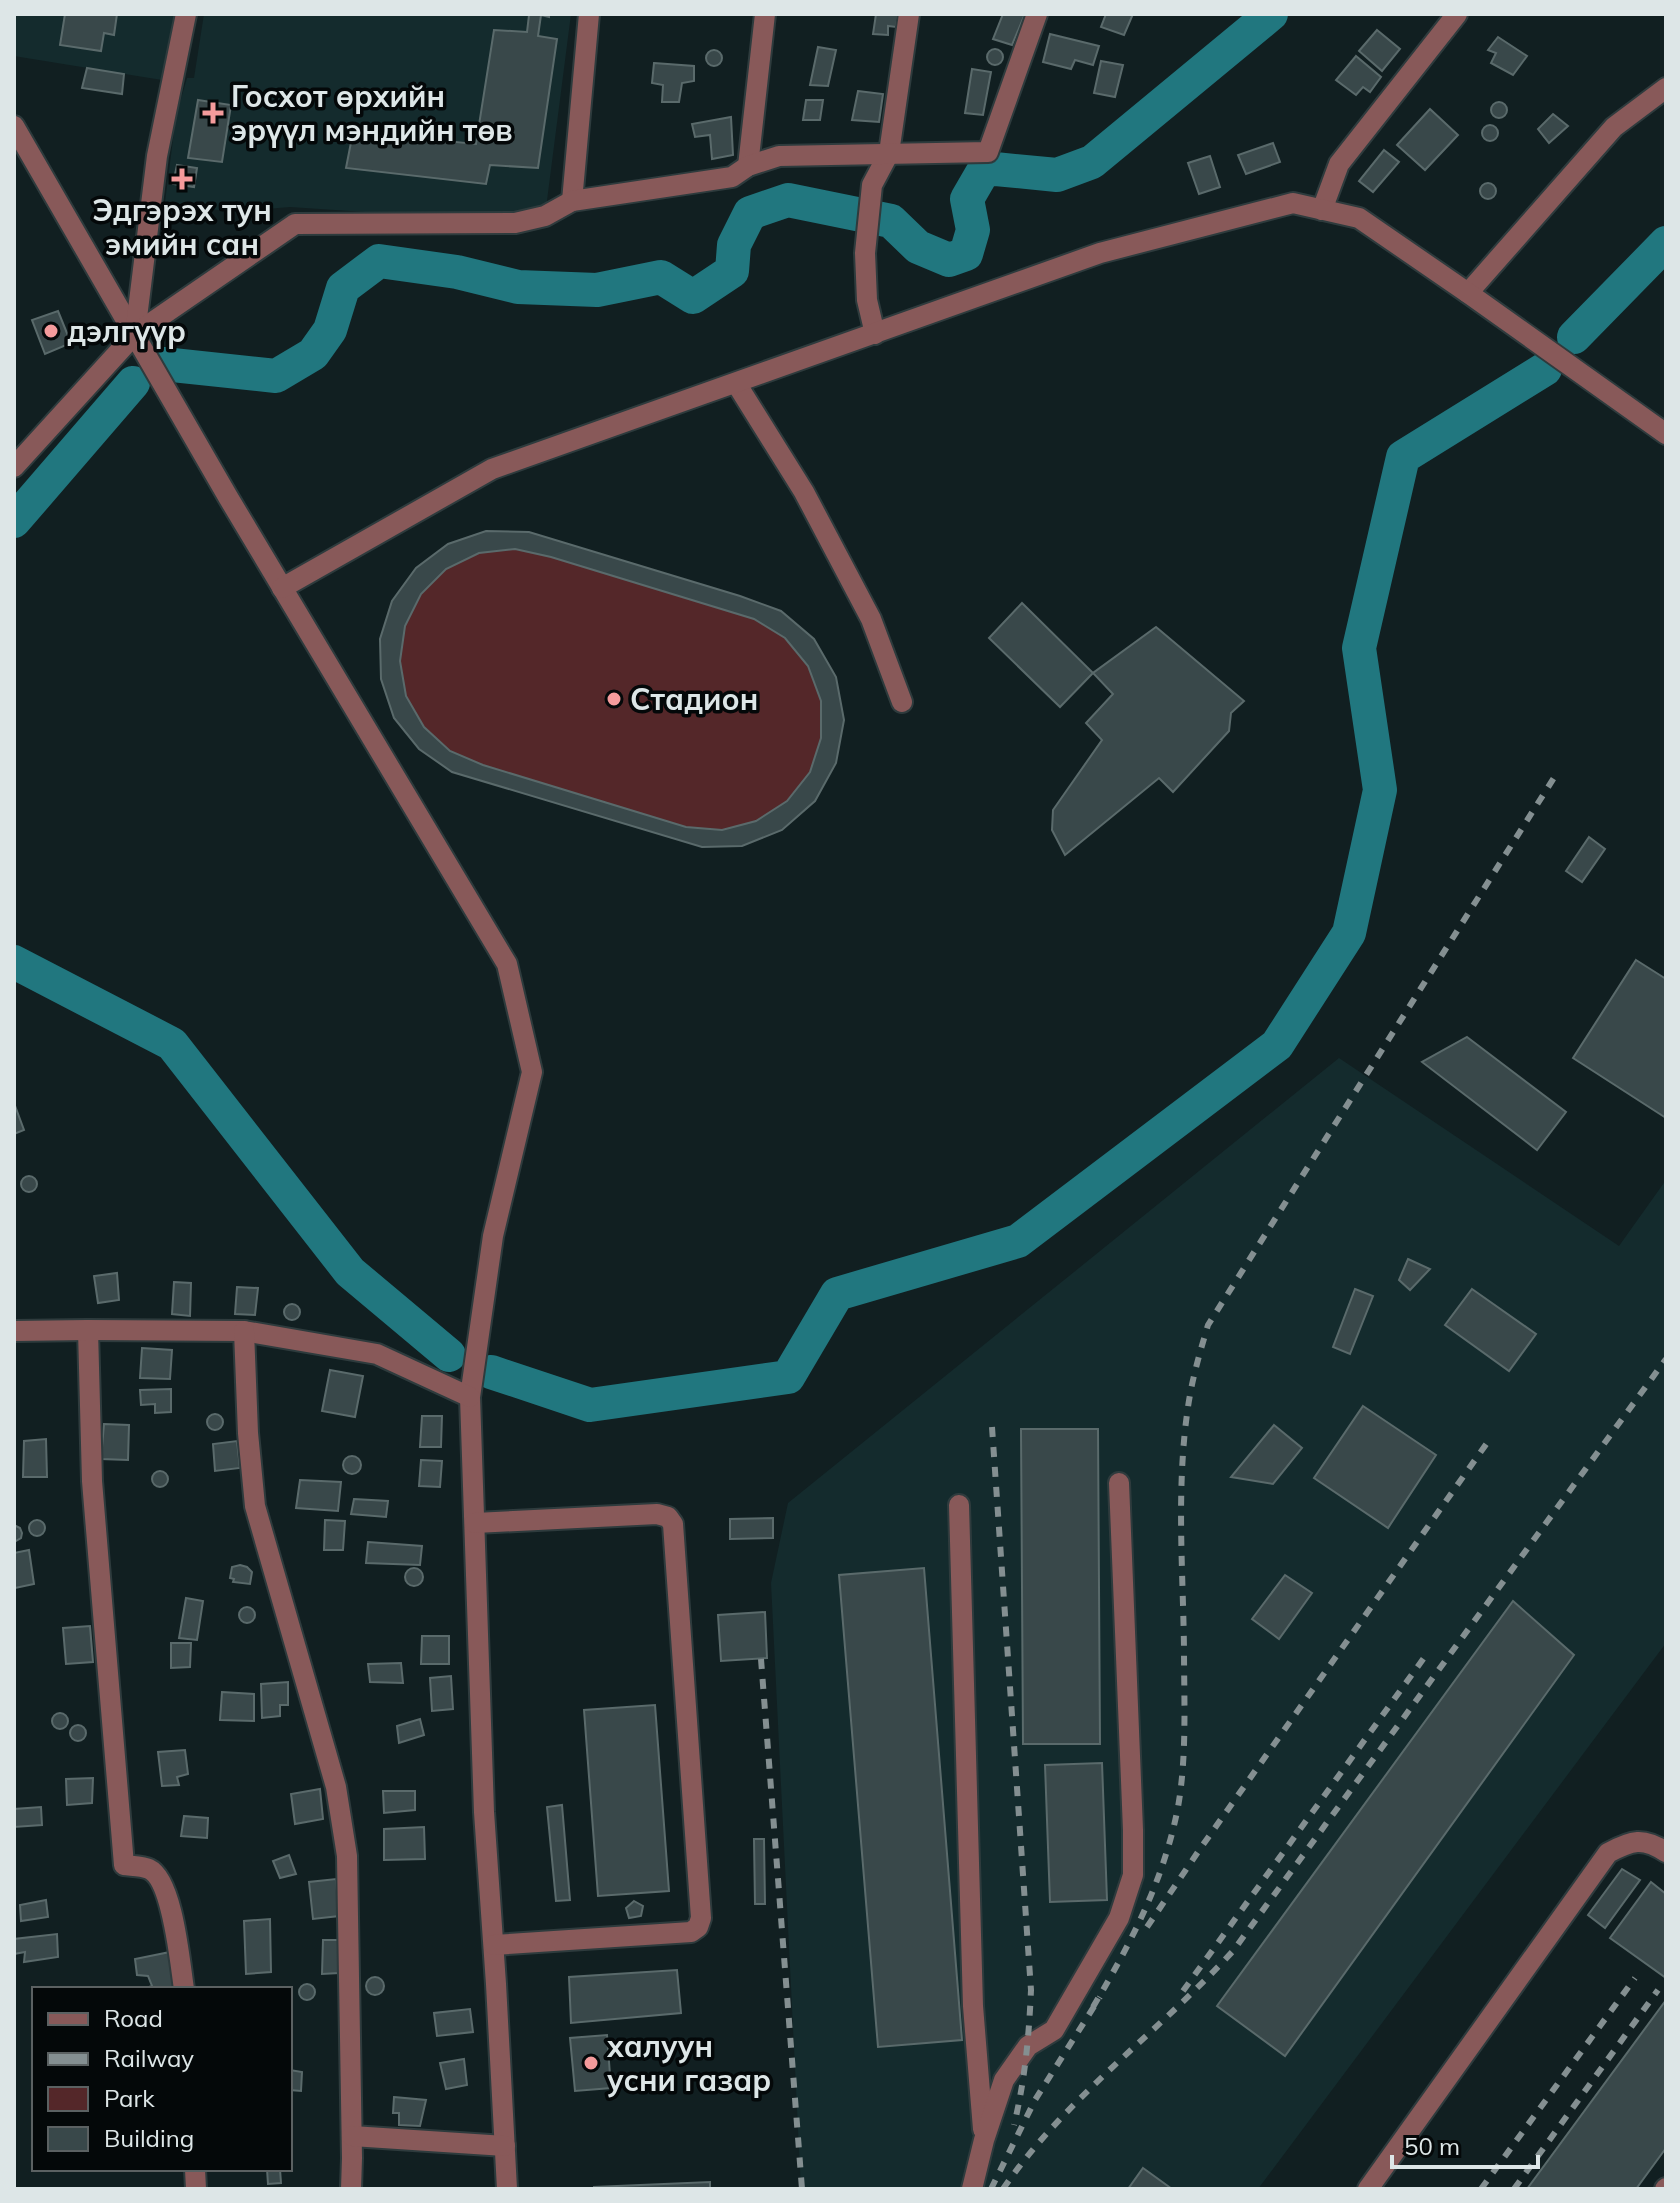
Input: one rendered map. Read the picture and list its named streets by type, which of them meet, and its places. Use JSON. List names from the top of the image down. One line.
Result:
{"places":{"health":["Госхот өрхийн эрүүл мэндийн төв","Эдгэрэх тун эмийн сан"],"other":["дэлгүүр","Стадион","халуун усни газар"]},"legend":["Road","Railway","Park","Building"],"scale_bar":"50 m"}
